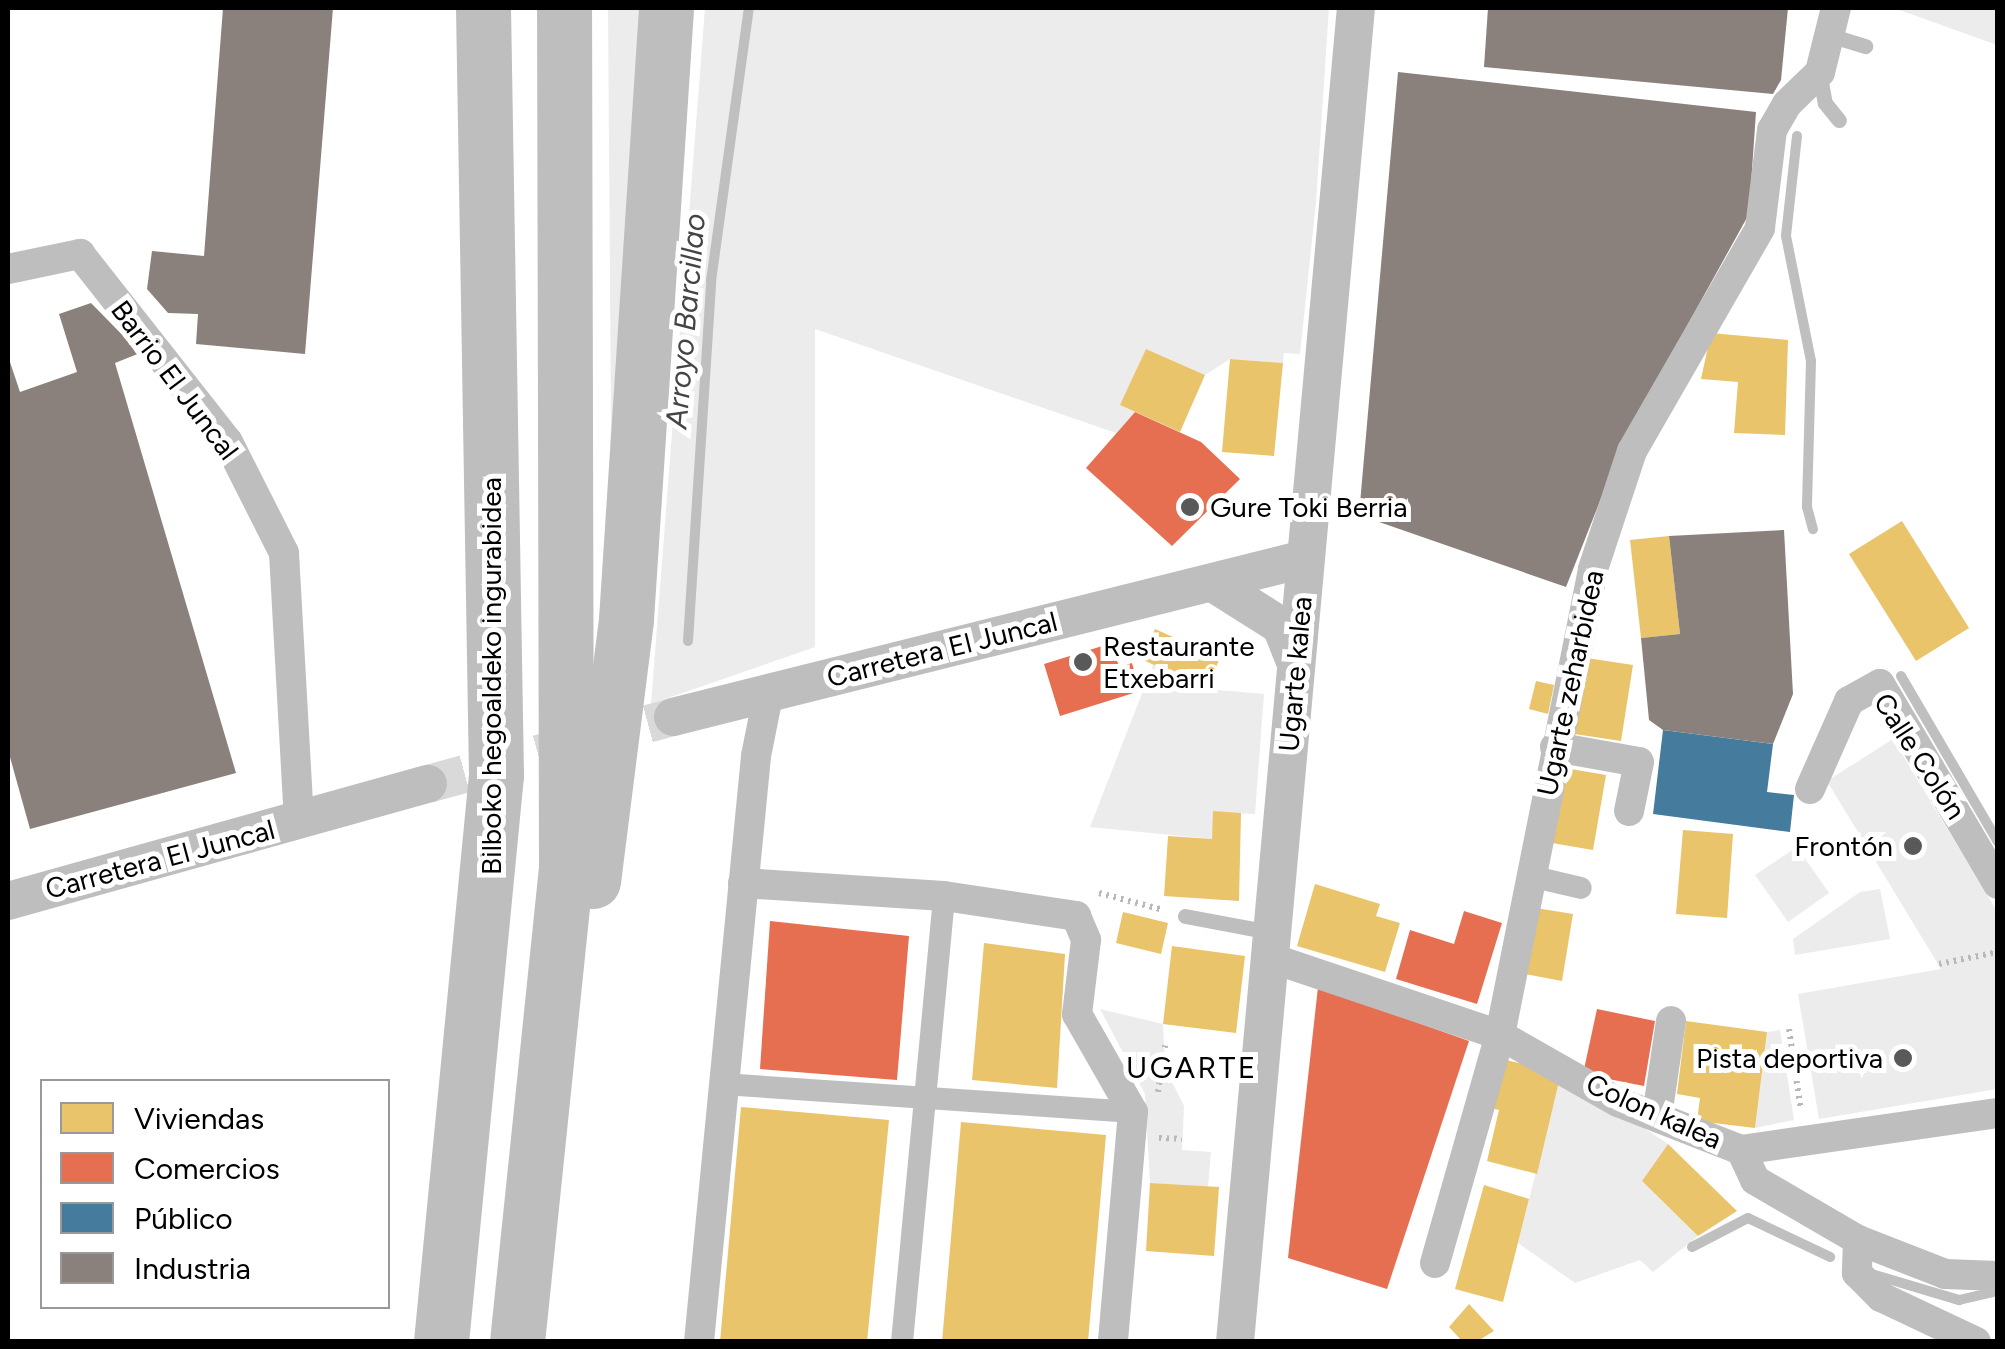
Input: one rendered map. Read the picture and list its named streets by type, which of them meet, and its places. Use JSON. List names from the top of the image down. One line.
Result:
{"streets":{"highway":["Bilboko hegoaldeko ingurabidea"],"street":["Barrio El Juncal","Carretera El Juncal","Ugarte kalea","Ugarte zeharbidea","Calle Colón","Colon kalea"]},"crossings":[["Barrio El Juncal","Carretera El Juncal"],["Carretera El Juncal","Ugarte kalea"],["Ugarte kalea","Colon kalea"],["Ugarte zeharbidea","Colon kalea"]],"districts":["UGARTE"],"water":["Arroyo Barcillao"],"places":["Gure Toki Berria","Restaurante Etxebarri","Frontón","Pista deportiva"],"legend":["Viviendas","Comercios","Público","Industria"]}
